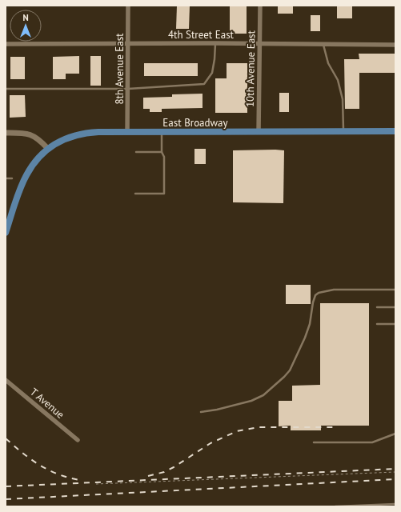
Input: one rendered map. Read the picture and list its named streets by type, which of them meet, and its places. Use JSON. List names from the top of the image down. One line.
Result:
{"streets":{"main road":["East Broadway"],"street":["4th Street East","8th Avenue East","10th Avenue East","T Avenue"]},"crossings":[["4th Street East","8th Avenue East"],["4th Street East","10th Avenue East"],["8th Avenue East","East Broadway"],["10th Avenue East","East Broadway"]],"north":"top"}
